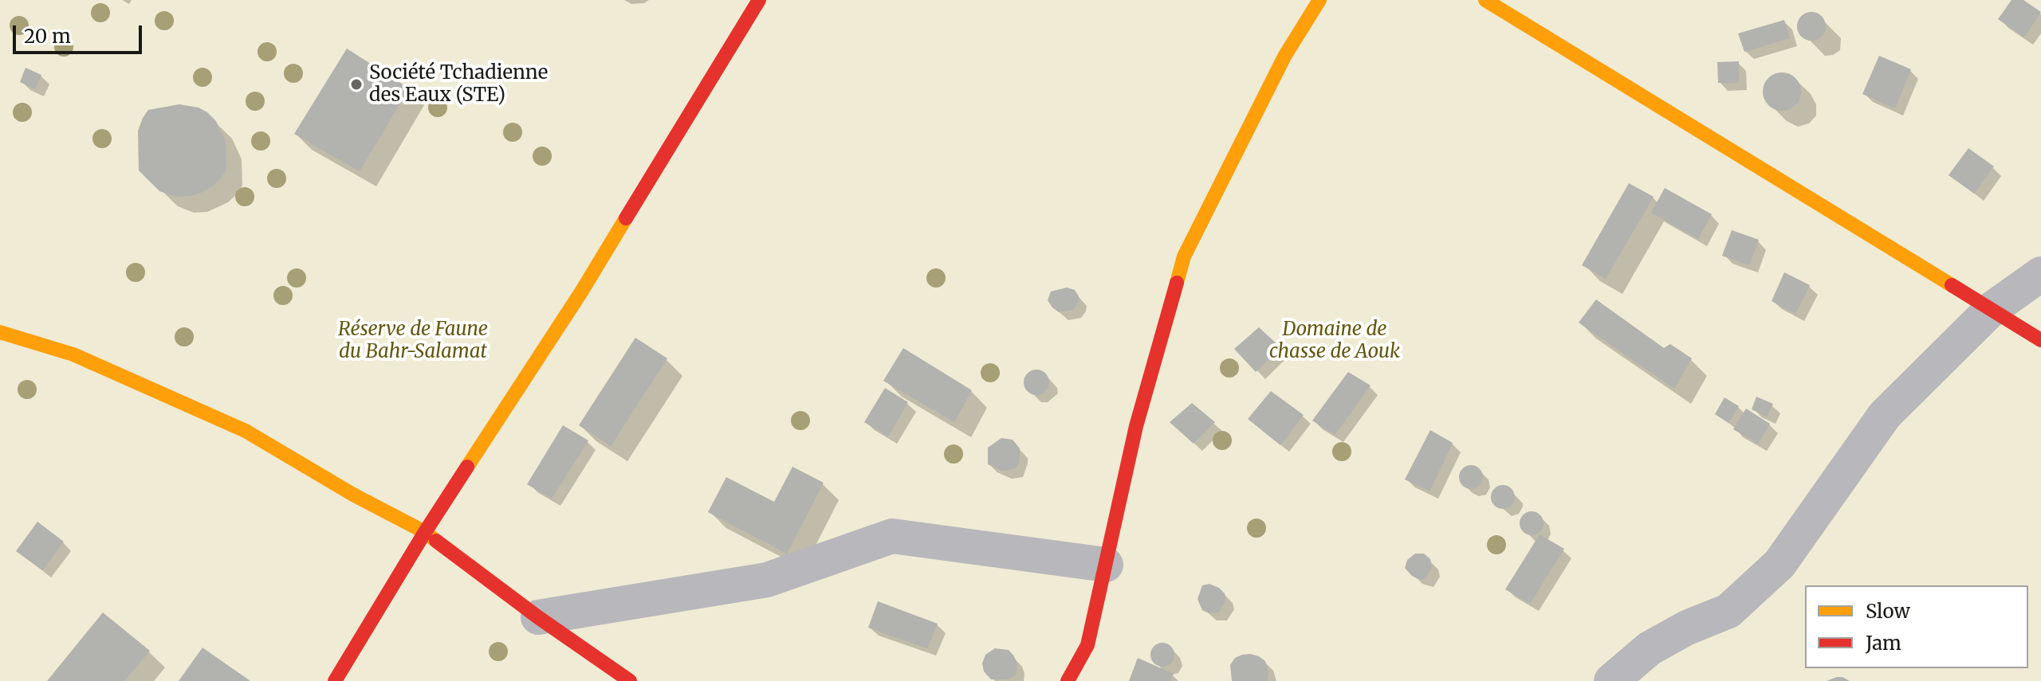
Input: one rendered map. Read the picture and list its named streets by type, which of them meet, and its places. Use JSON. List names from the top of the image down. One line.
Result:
{"parks":["Réserve de Faune du Bahr-Salamat","Domaine de chasse de Aouk"],"places":["Société Tchadienne des Eaux (STE)"],"legend":["Slow","Jam"],"scale_bar":"20 m"}
